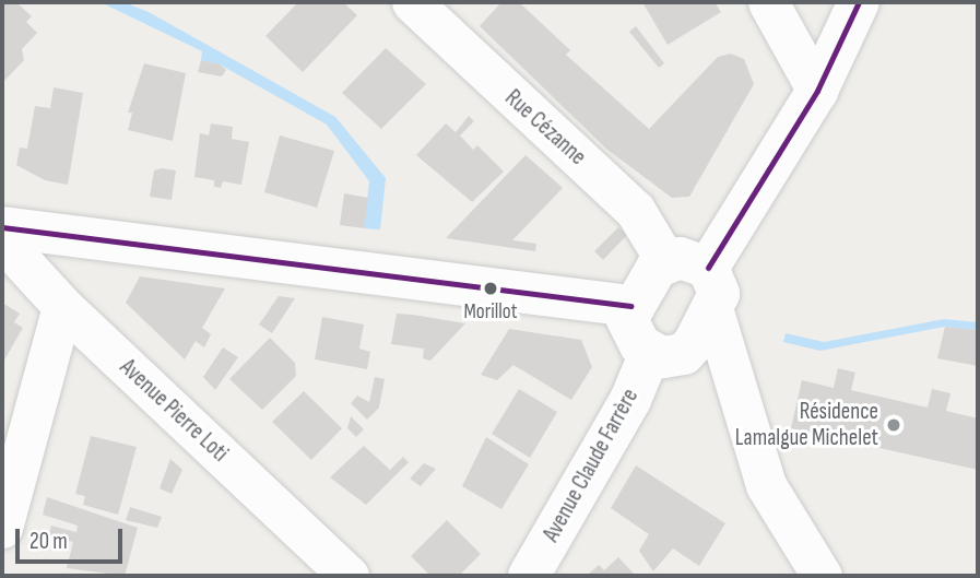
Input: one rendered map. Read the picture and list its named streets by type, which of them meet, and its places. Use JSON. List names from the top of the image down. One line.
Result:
{"streets":{"street":["Rue Cézanne","Avenue Pierre Loti","Avenue Claude Farrère"]},"crossings":[["Rue Cézanne","Avenue Claude Farrère"]],"places":["Morillot","Résidence Lamalgue Michelet"],"scale_bar":"20 m"}
